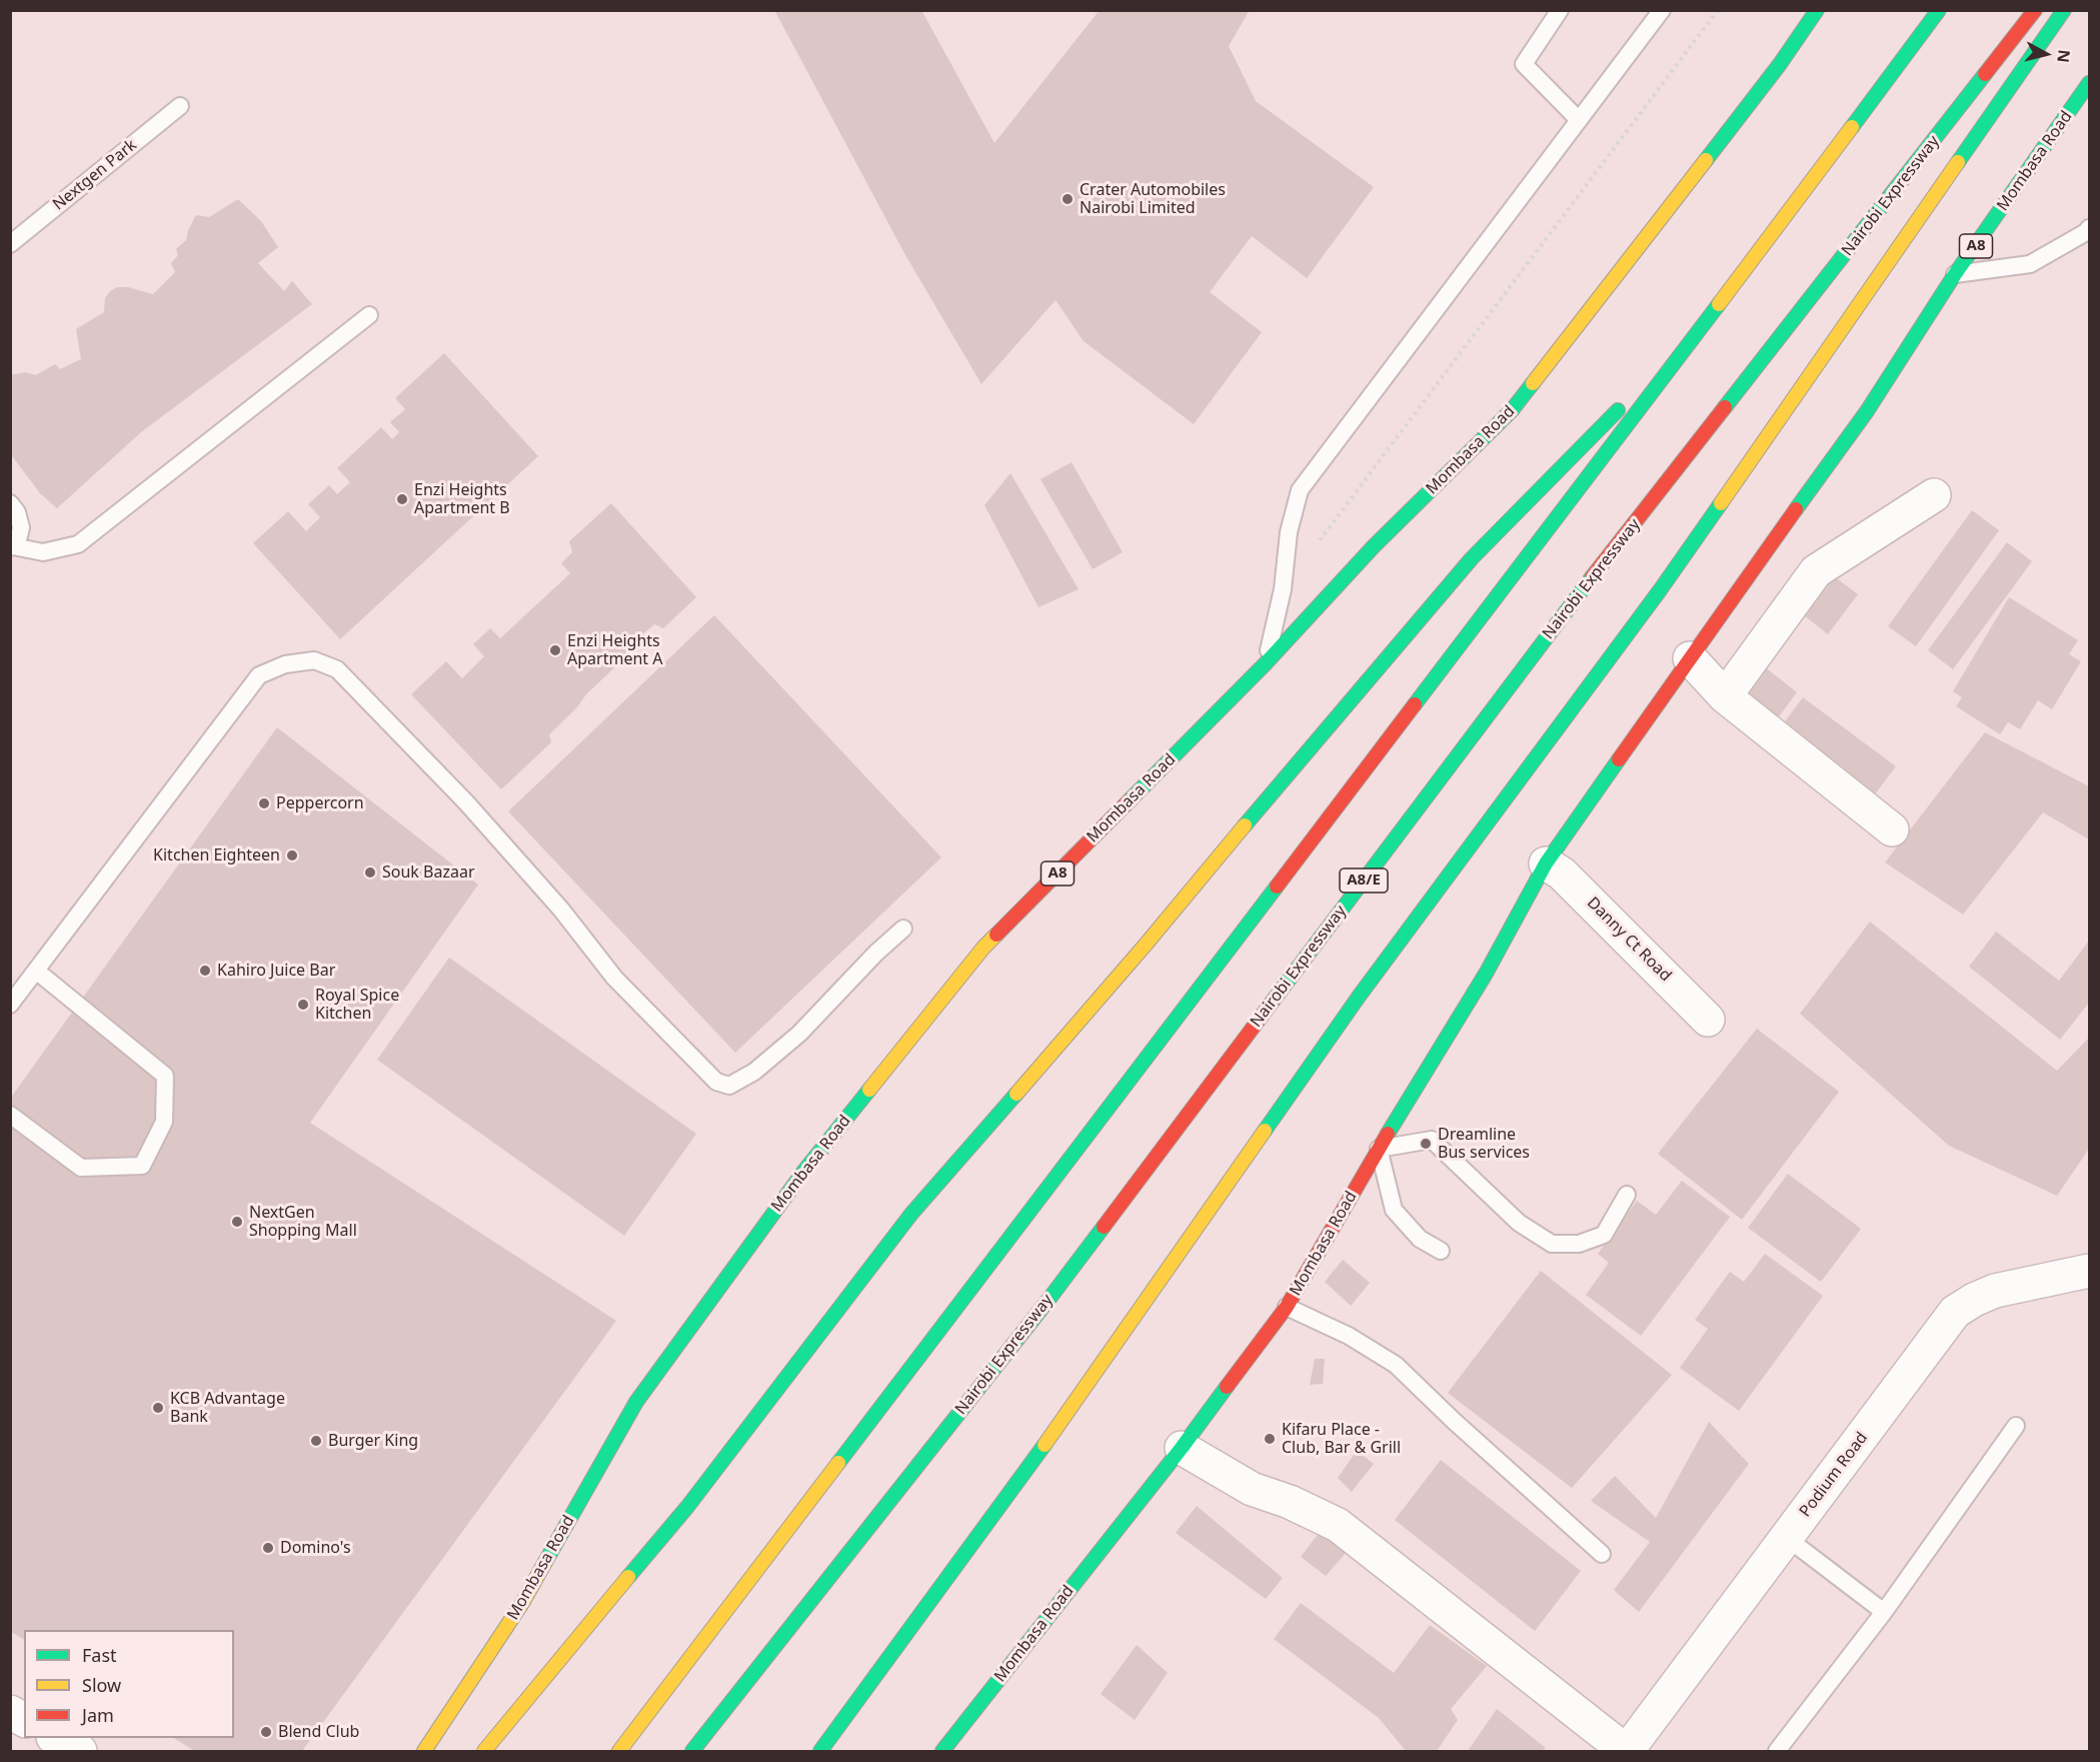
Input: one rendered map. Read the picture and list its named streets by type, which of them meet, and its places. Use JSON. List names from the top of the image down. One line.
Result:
{"streets":{"highway":["Mombasa Road","Nairobi Expressway","A8","A8/E"],"street":["Danny Ct Road","Podium Road"],"lane":["Nextgen Park"]},"crossings":[["Mombasa Road","Danny Ct Road"]],"places":["Crater Automobiles Nairobi Limited","Enzi Heights Apartment B","Enzi Heights Apartment A","Peppercorn","Kitchen Eighteen","Souk Bazaar","Kahiro Juice Bar","Royal Spice Kitchen","Dreamline Bus services","NextGen Shopping Mall","KCB Advantage Bank","Kifaru Place - Club, Bar & Grill","Burger King","Domino's","Blend Club"],"legend":["Fast","Slow","Jam"],"north":"right"}
